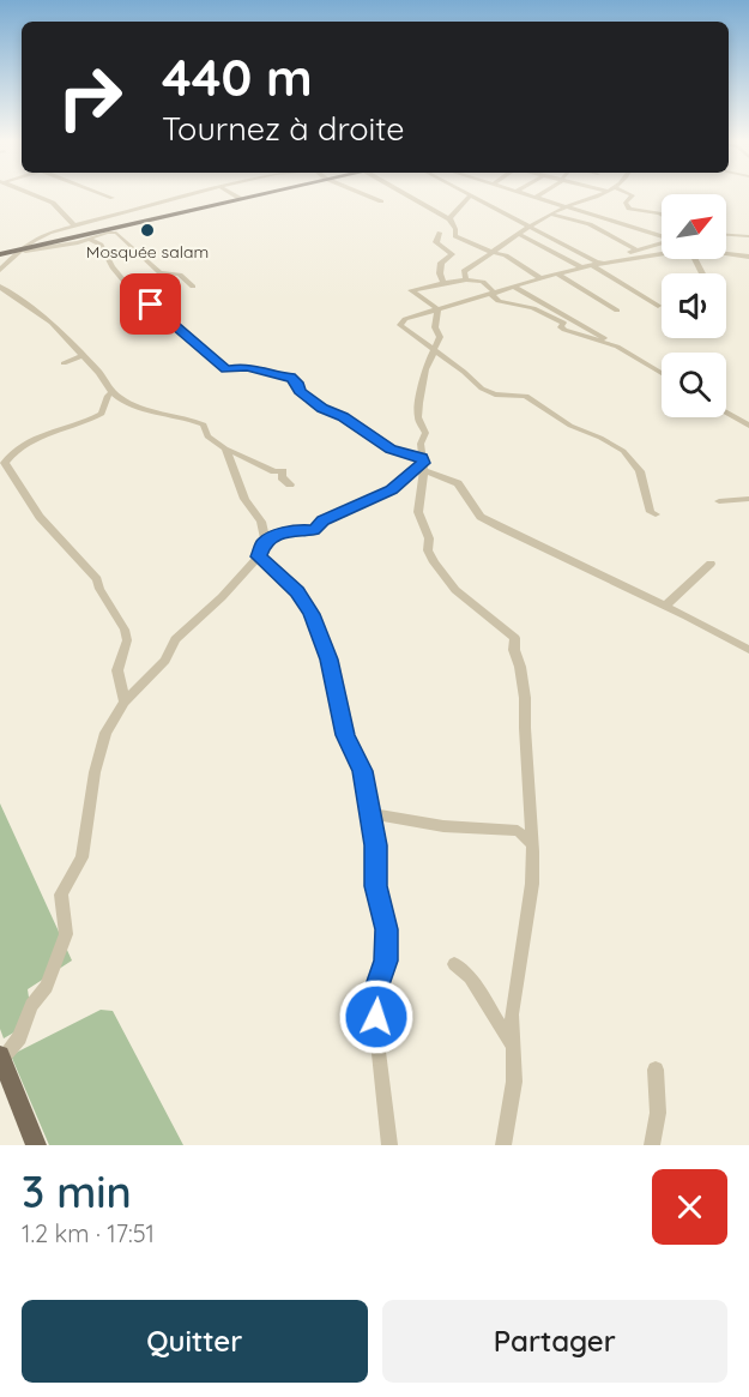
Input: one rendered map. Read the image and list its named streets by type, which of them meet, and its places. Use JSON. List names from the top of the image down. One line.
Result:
{"places":["Mosquée salam"],"north":"top right","page":{"turn":["440 m","Tournez à droite"],"heading":["3 min","1.2 km · 17:51"],"buttons":["Quitter","Partager"]}}
